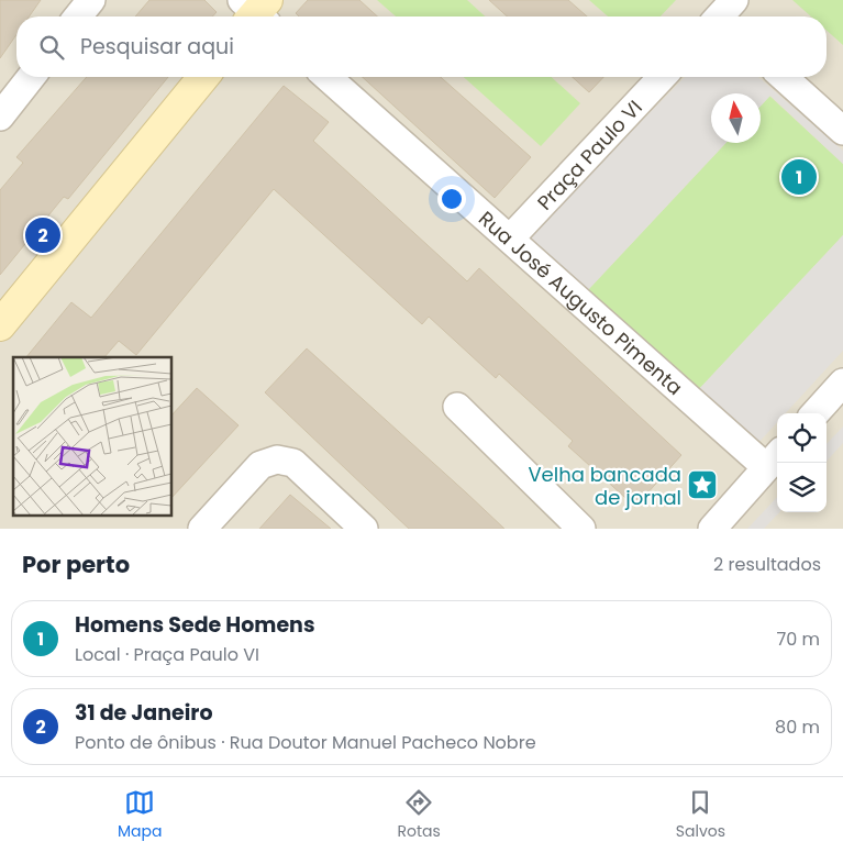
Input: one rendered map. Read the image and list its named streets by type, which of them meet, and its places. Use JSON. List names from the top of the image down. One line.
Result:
{"streets":{"street":["Praça Paulo VI","Rua José Augusto Pimenta"]},"crossings":[["Praça Paulo VI","Rua José Augusto Pimenta"]],"places":{"place":["Velha bancada de jornal"]},"north":"top","page":{"search":"Pesquisar aqui","pins":["1","2"],"heading":["Por perto","2 resultados"],"list":[{"mark":"1","name":"Homens Sede Homens","note":"Local · Praça Paulo VI","value":"70 m"},{"mark":"2","name":"31 de Janeiro","note":"Ponto de ônibus · Rua Doutor Manuel Pacheco Nobre","value":"80 m"}],"nav":["Mapa","Rotas","Salvos"]}}
